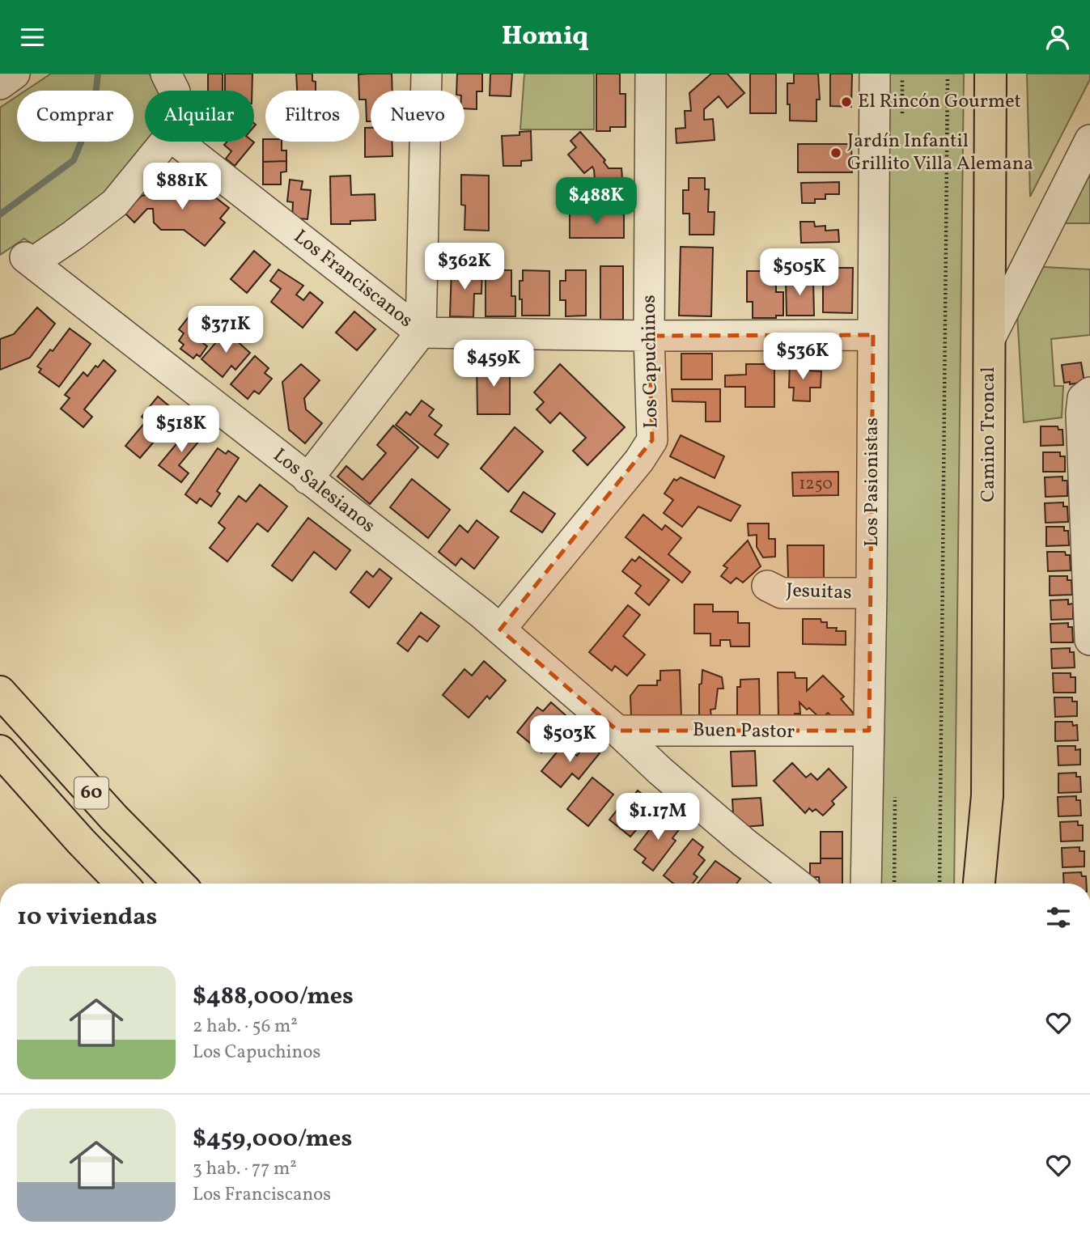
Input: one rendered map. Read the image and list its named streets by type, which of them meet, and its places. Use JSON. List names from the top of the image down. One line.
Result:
{"streets":{"main road":["Camino Troncal","60"],"street":["Los Franciscanos","Los Capuchinos","Los Pasionistas","Los Salesianos","Jesuitas","Buen Pastor"]},"crossings":[["Los Franciscanos","Los Capuchinos"],["Los Franciscanos","Los Pasionistas"],["Los Capuchinos","Los Salesianos"],["Los Pasionistas","Jesuitas"],["Los Pasionistas","Buen Pastor"],["Los Salesianos","Buen Pastor"]],"places":["El Rincón Gourmet","Jardín Infantil Grillito Villa Alemana"],"house_numbers":["1250"],"page":{"header":"Homiq","chip":["Comprar","Alquilar","Filtros","Nuevo"],"price":["$881K","$488K","$362K","$505K","$371K","$536K","$459K","$518K","$503K","$1.17M"],"heading":"10 viviendas","list":[{"name":"$488,000/mes","note":"2 hab. · 56 m² · Los Capuchinos"},{"name":"$459,000/mes","note":"3 hab. · 77 m² · Los Franciscanos"}]}}
